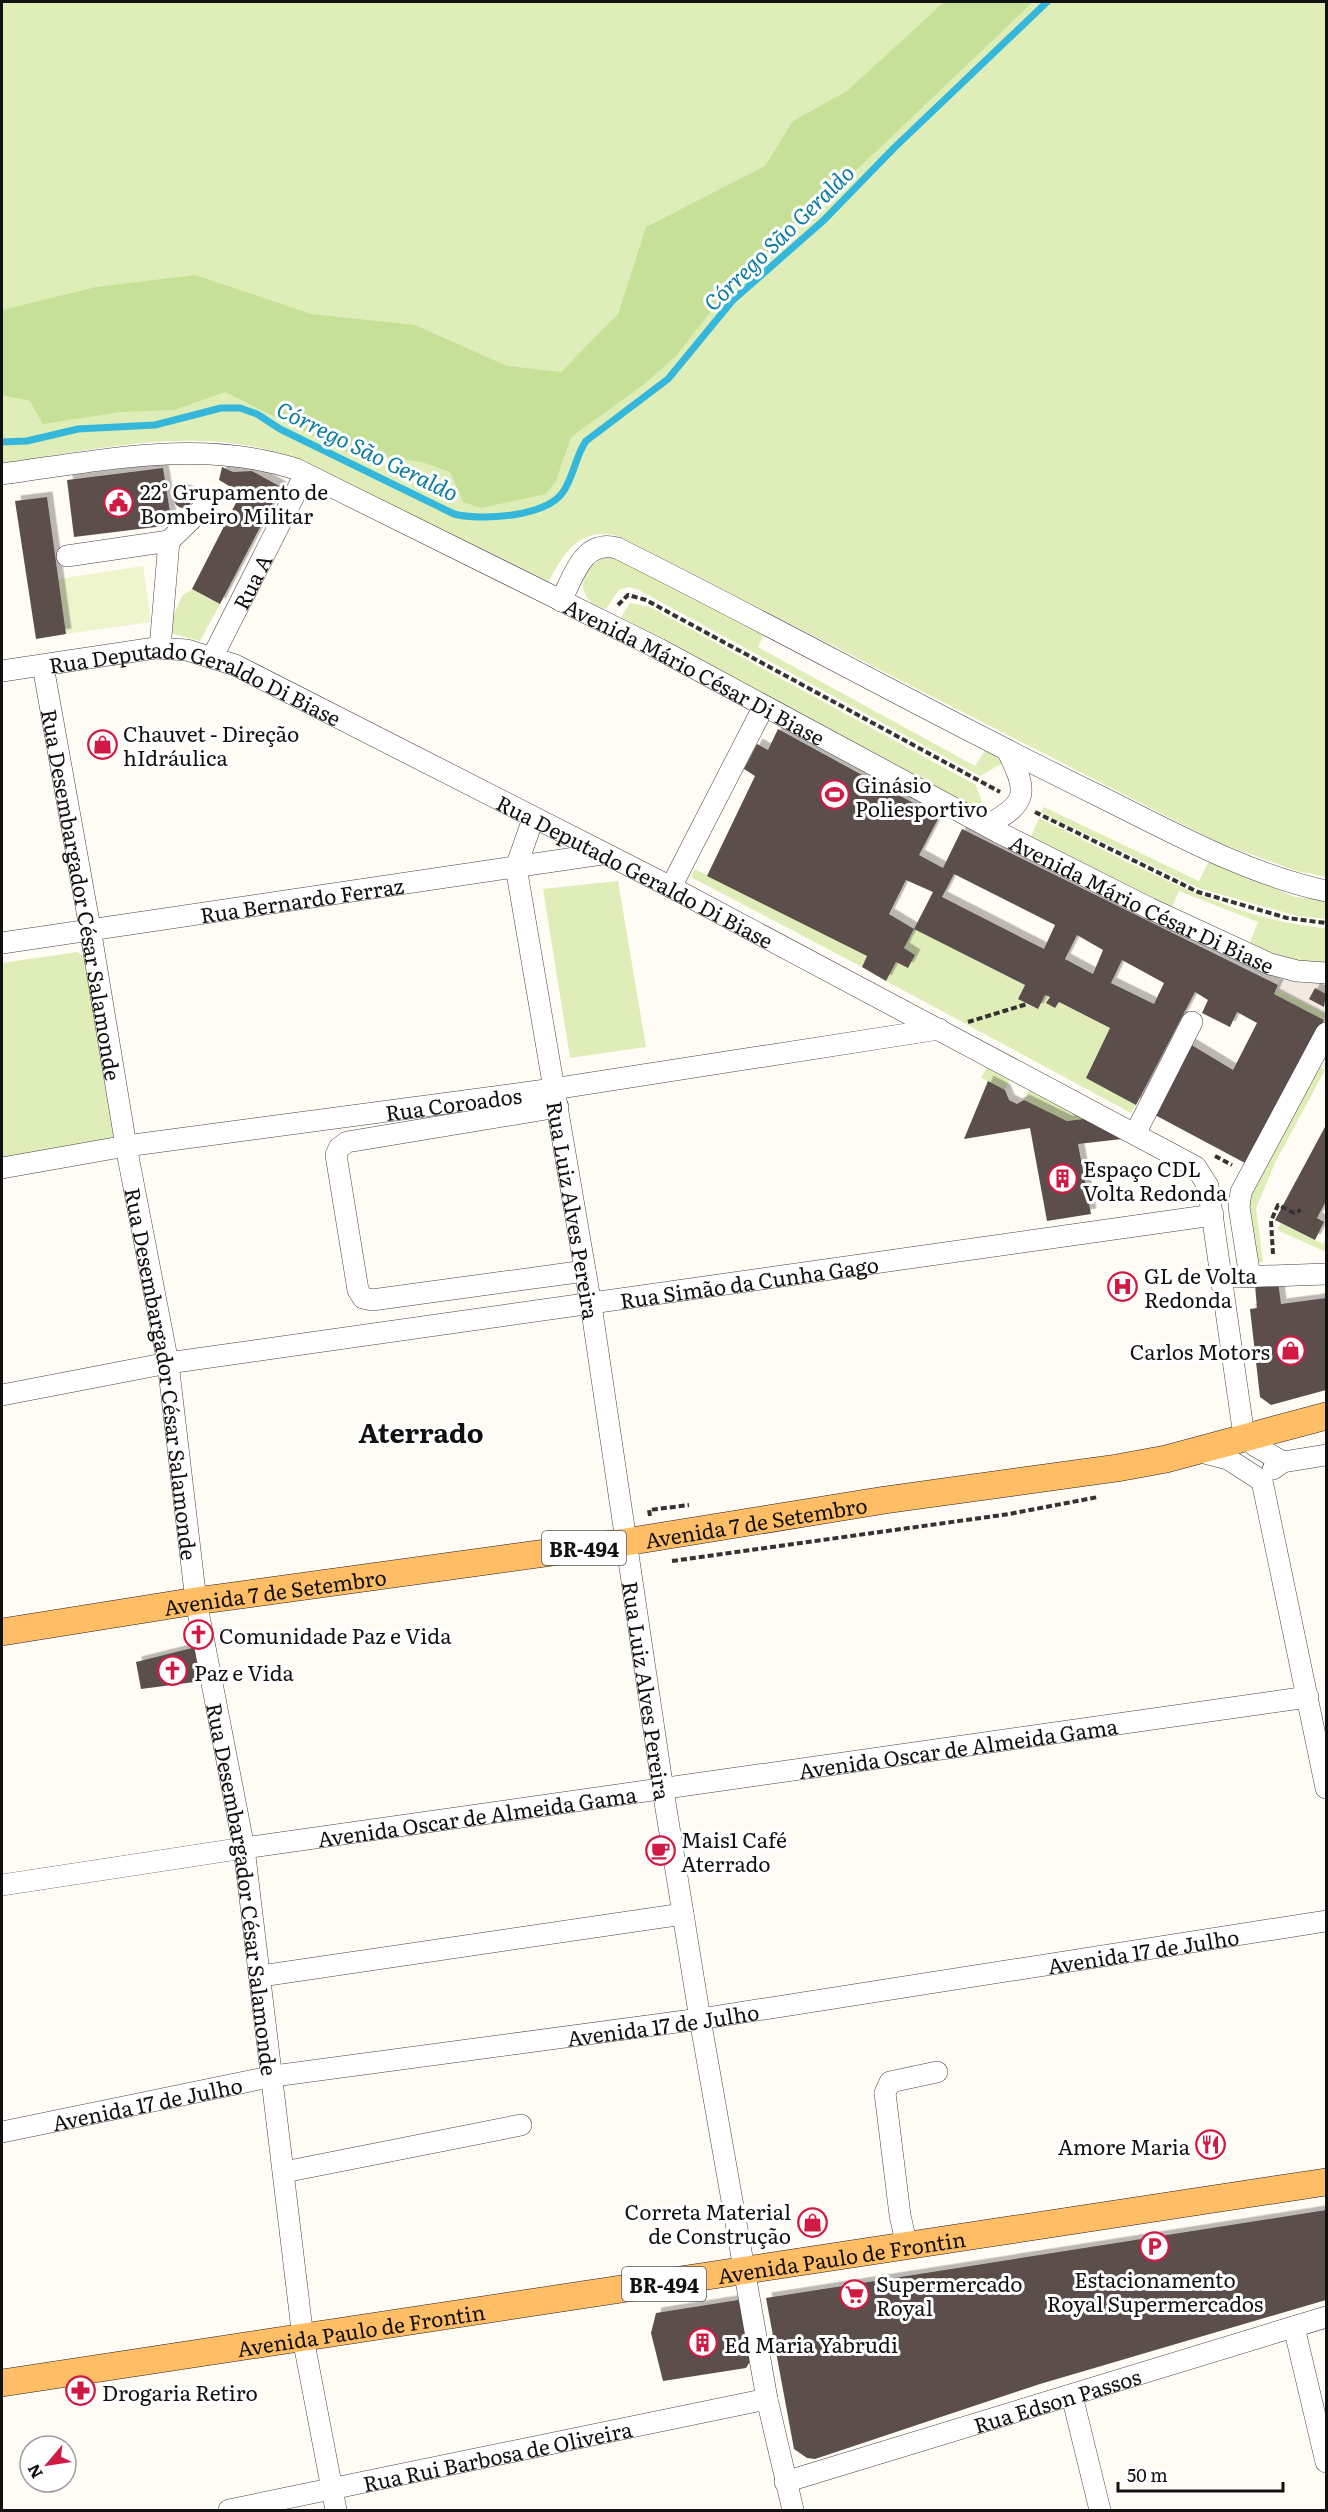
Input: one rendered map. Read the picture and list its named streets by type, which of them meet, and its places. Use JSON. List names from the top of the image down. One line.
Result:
{"streets":{"main road":["Avenida 7 de Setembro","BR-494","Avenida Paulo de Frontin"],"street":["Rua A","Avenida Mário César Di Biase","Rua Deputado Geraldo Di Biase","Rua Desembargador César Salamonde","Rua Bernardo Ferraz","Rua Coroados","Rua Luiz Alves Pereira","Rua Simão da Cunha Gago","Avenida Oscar de Almeida Gama","Avenida 17 de Julho","Rua Edson Passos","Rua Rui Barbosa de Oliveira"]},"crossings":[["Rua A","Rua Deputado Geraldo Di Biase"],["Rua Deputado Geraldo Di Biase","Rua Desembargador César Salamonde"],["Rua Deputado Geraldo Di Biase","Rua Bernardo Ferraz"],["Rua Deputado Geraldo Di Biase","Rua Coroados"],["Rua Deputado Geraldo Di Biase","Rua Simão da Cunha Gago"],["Rua Deputado Geraldo Di Biase","Avenida 7 de Setembro"],["Rua Desembargador César Salamonde","Rua Bernardo Ferraz"],["Rua Desembargador César Salamonde","Rua Coroados"],["Rua Desembargador César Salamonde","Rua Simão da Cunha Gago"],["Rua Desembargador César Salamonde","Avenida 7 de Setembro"],["Rua Desembargador César Salamonde","Avenida Oscar de Almeida Gama"],["Rua Desembargador César Salamonde","Avenida 17 de Julho"],["Rua Desembargador César Salamonde","Avenida Paulo de Frontin"],["Rua Desembargador César Salamonde","Rua Rui Barbosa de Oliveira"],["Rua Bernardo Ferraz","Rua Luiz Alves Pereira"],["Rua Coroados","Rua Luiz Alves Pereira"],["Rua Luiz Alves Pereira","Rua Simão da Cunha Gago"],["Rua Luiz Alves Pereira","Avenida 7 de Setembro"],["Rua Luiz Alves Pereira","Avenida Oscar de Almeida Gama"],["Rua Luiz Alves Pereira","Avenida 17 de Julho"],["Rua Luiz Alves Pereira","Avenida Paulo de Frontin"],["Rua Luiz Alves Pereira","Rua Edson Passos"],["Rua Luiz Alves Pereira","Rua Rui Barbosa de Oliveira"]],"districts":["Aterrado"],"water":["Córrego São Geraldo"],"places":{"public building":["22° Grupamento de Bombeiro Militar"],"shop":["Chauvet - Direção hIdráulica","Carlos Motors","Correta Material de Construção"],"sports":["Ginásio Poliesportivo"],"building":["Espaço CDL Volta Redonda","Ed Maria Yabrudi"],"hospital":["GL de Volta Redonda"],"church":["Comunidade Paz e Vida","Paz e Vida"],"cafe":["Mais1 Café Aterrado"],"restaurant":["Amore Maria"],"parking":["Estacionamento Royal Supermercados"],"supermarket":["Supermercado Royal"],"pharmacy":["Drogaria Retiro"]},"scale_bar":"50 m","north":"bottom left"}
